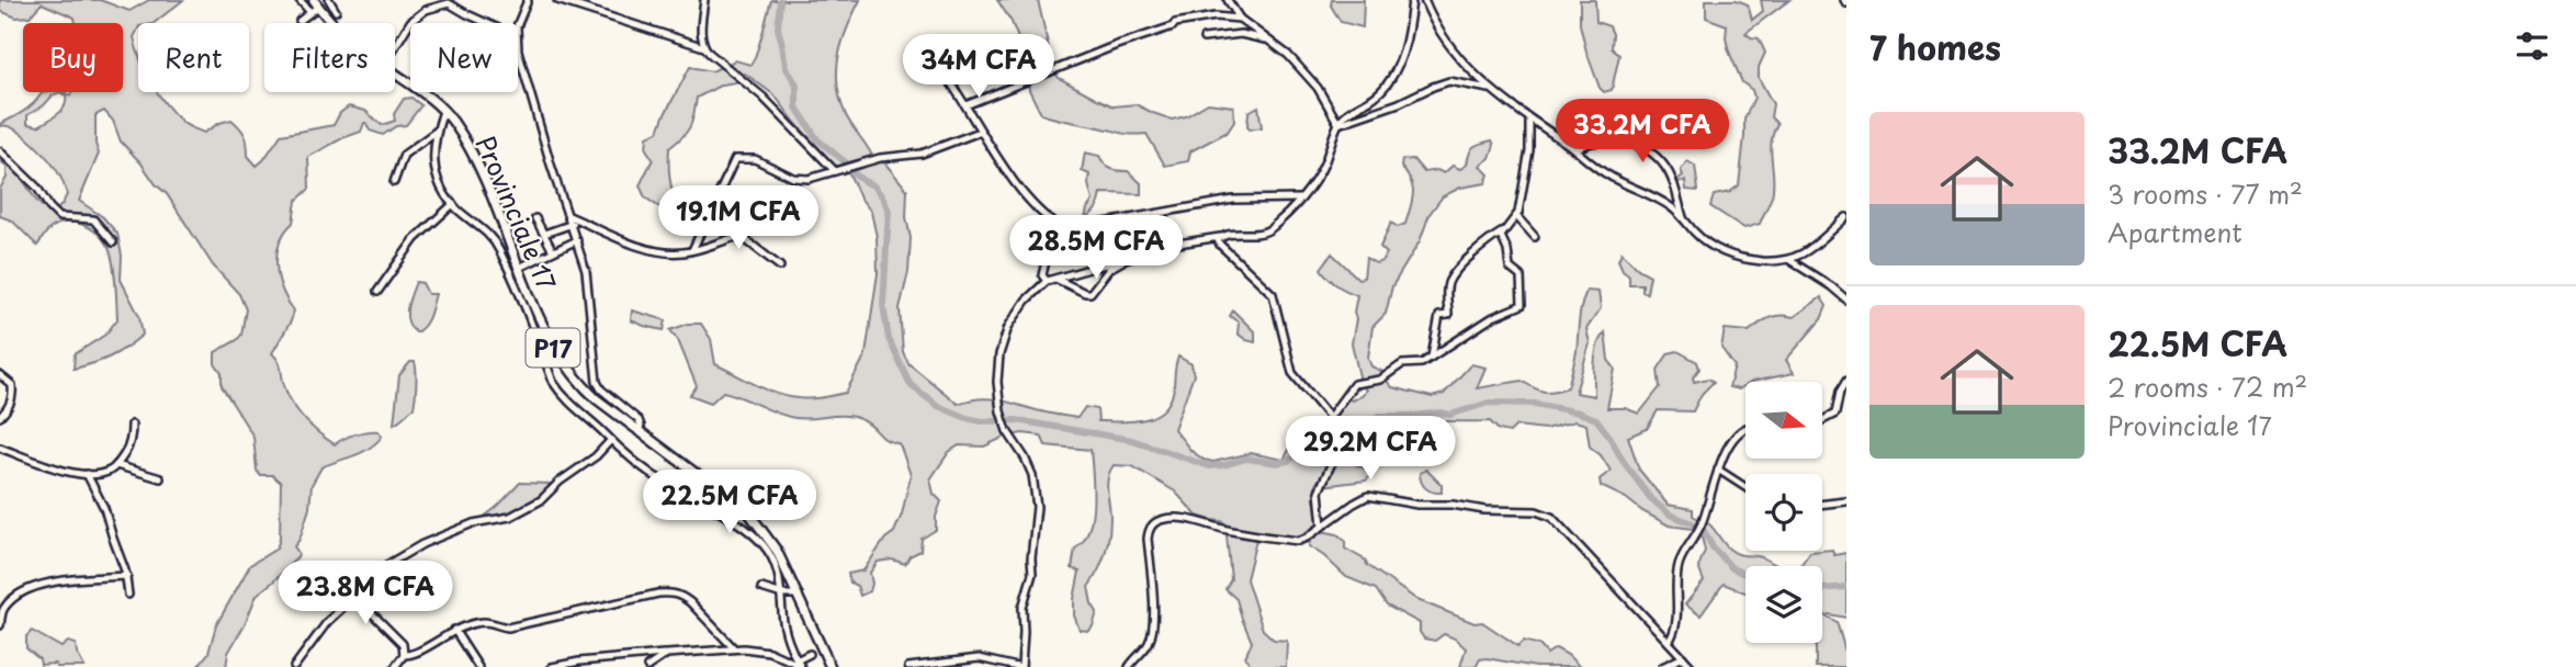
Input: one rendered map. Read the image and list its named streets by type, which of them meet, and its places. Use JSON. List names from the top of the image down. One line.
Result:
{"streets":{"main road":["Provinciale 17","P17"]},"north":"right","page":{"heading":"7 homes","chip":["Buy","Rent","Filters","New"],"price":["34M CFA","33.2M CFA","19.1M CFA","28.5M CFA","29.2M CFA","22.5M CFA","23.8M CFA"],"list":[{"name":"33.2M CFA","note":"3 rooms · 77 m² · Apartment"},{"name":"22.5M CFA","note":"2 rooms · 72 m² · Provinciale 17"}]}}
